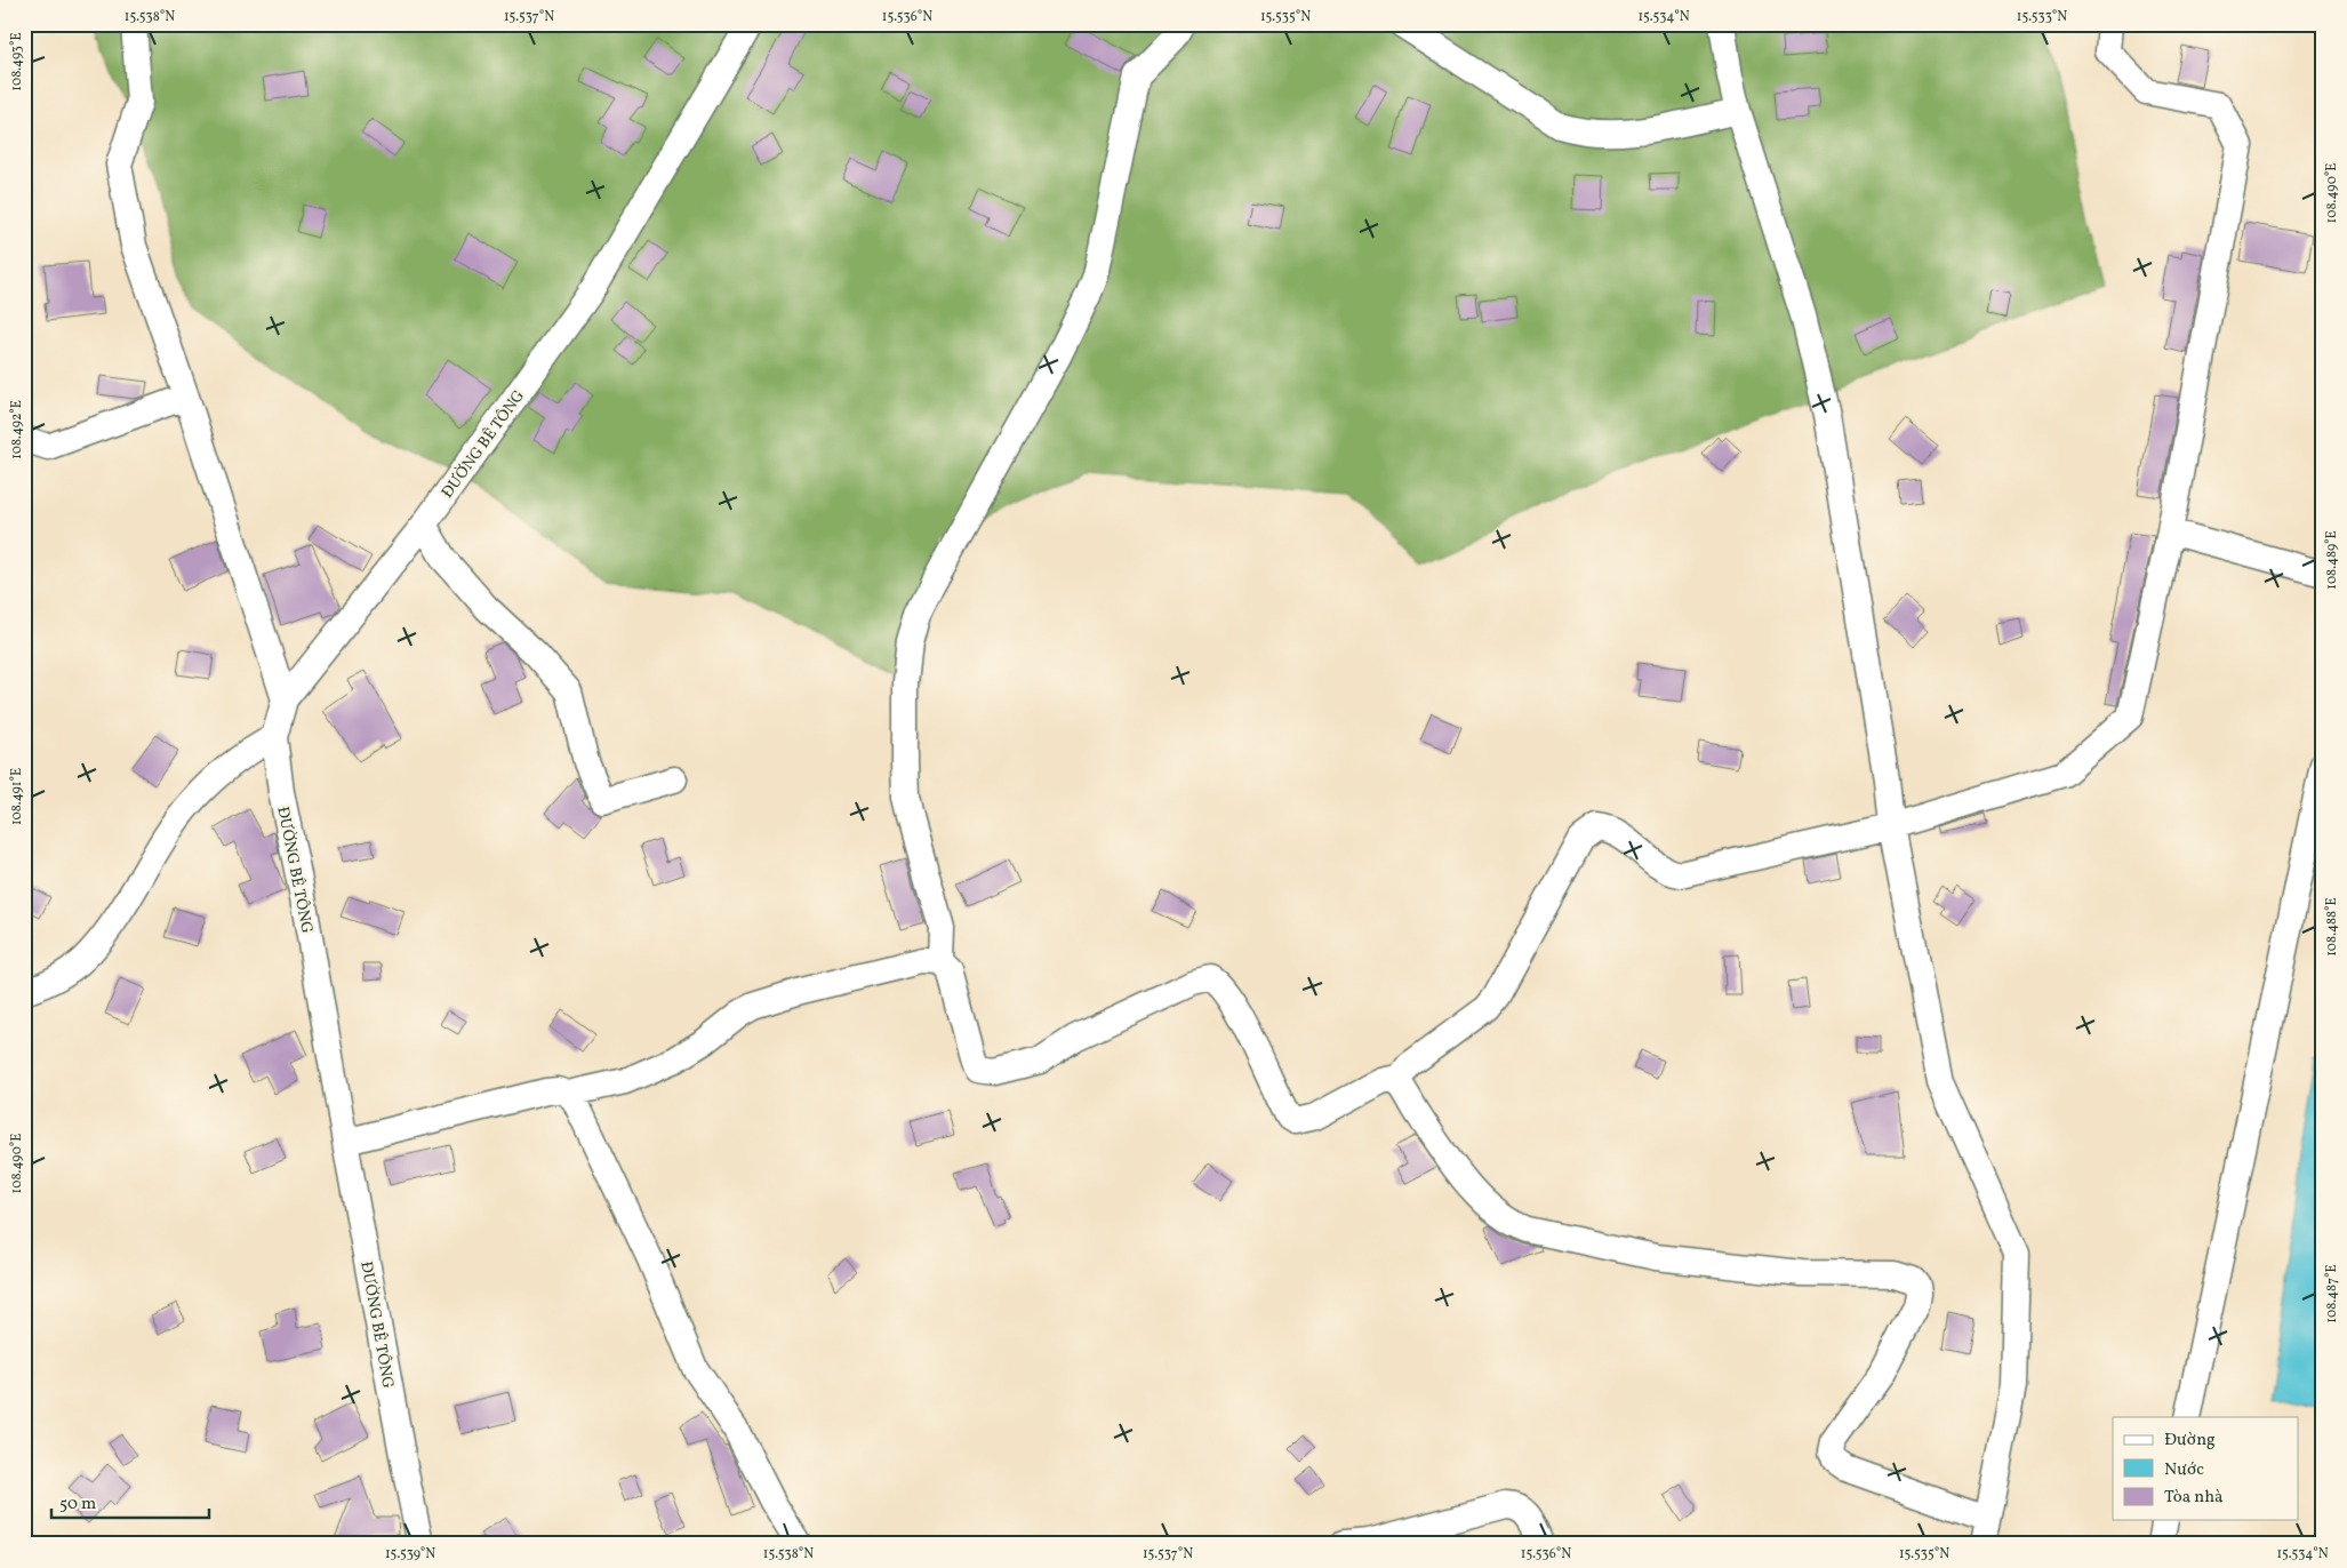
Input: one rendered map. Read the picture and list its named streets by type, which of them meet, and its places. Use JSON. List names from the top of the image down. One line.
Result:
{"streets":{"street":["ĐƯỜNG BÊ TÔNG"]},"legend":["Đường","Nước","Tòa nhà"],"scale_bar":"50 m","coordinates":["15.538°N","15.537°N","15.536°N","15.535°N","15.534°N","15.533°N","108.493°E","108.490°E","108.492°E","108.489°E","108.491°E","108.488°E","108.487°E","15.539°N"]}
